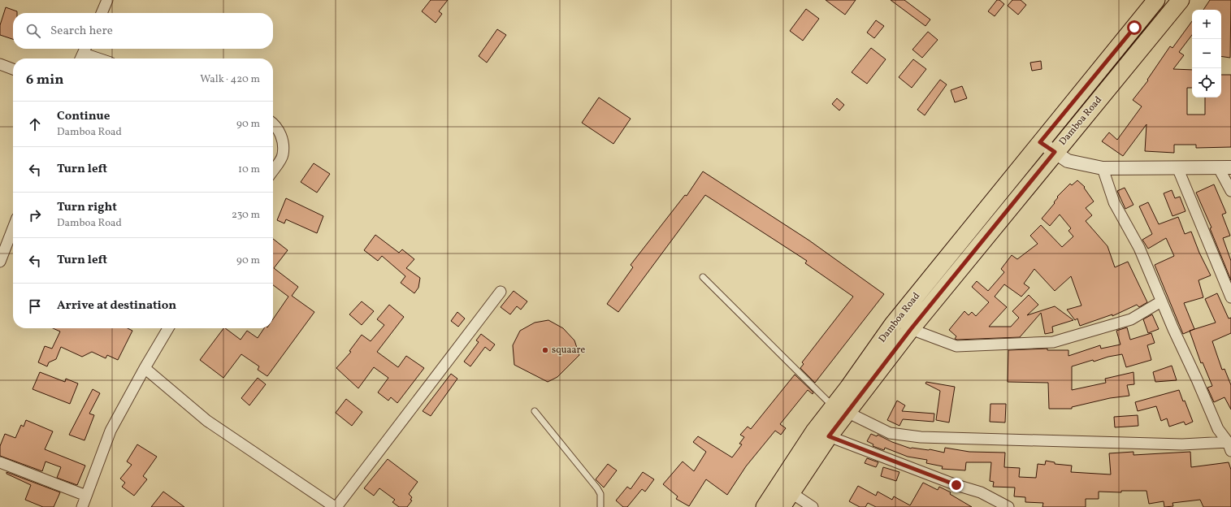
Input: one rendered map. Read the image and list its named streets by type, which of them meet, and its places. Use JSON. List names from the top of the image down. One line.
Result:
{"streets":{"main road":["Damboa Road"]},"places":["squaare"],"page":{"map_buttons":["+","−"],"search":"Search here","heading":["6 min","Walk · 420 m"],"list":[["Continue","Damboa Road","90 m"],["Turn left","10 m"],["Turn right","Damboa Road","230 m"],["Turn left","90 m"],"Arrive at destination"]}}
